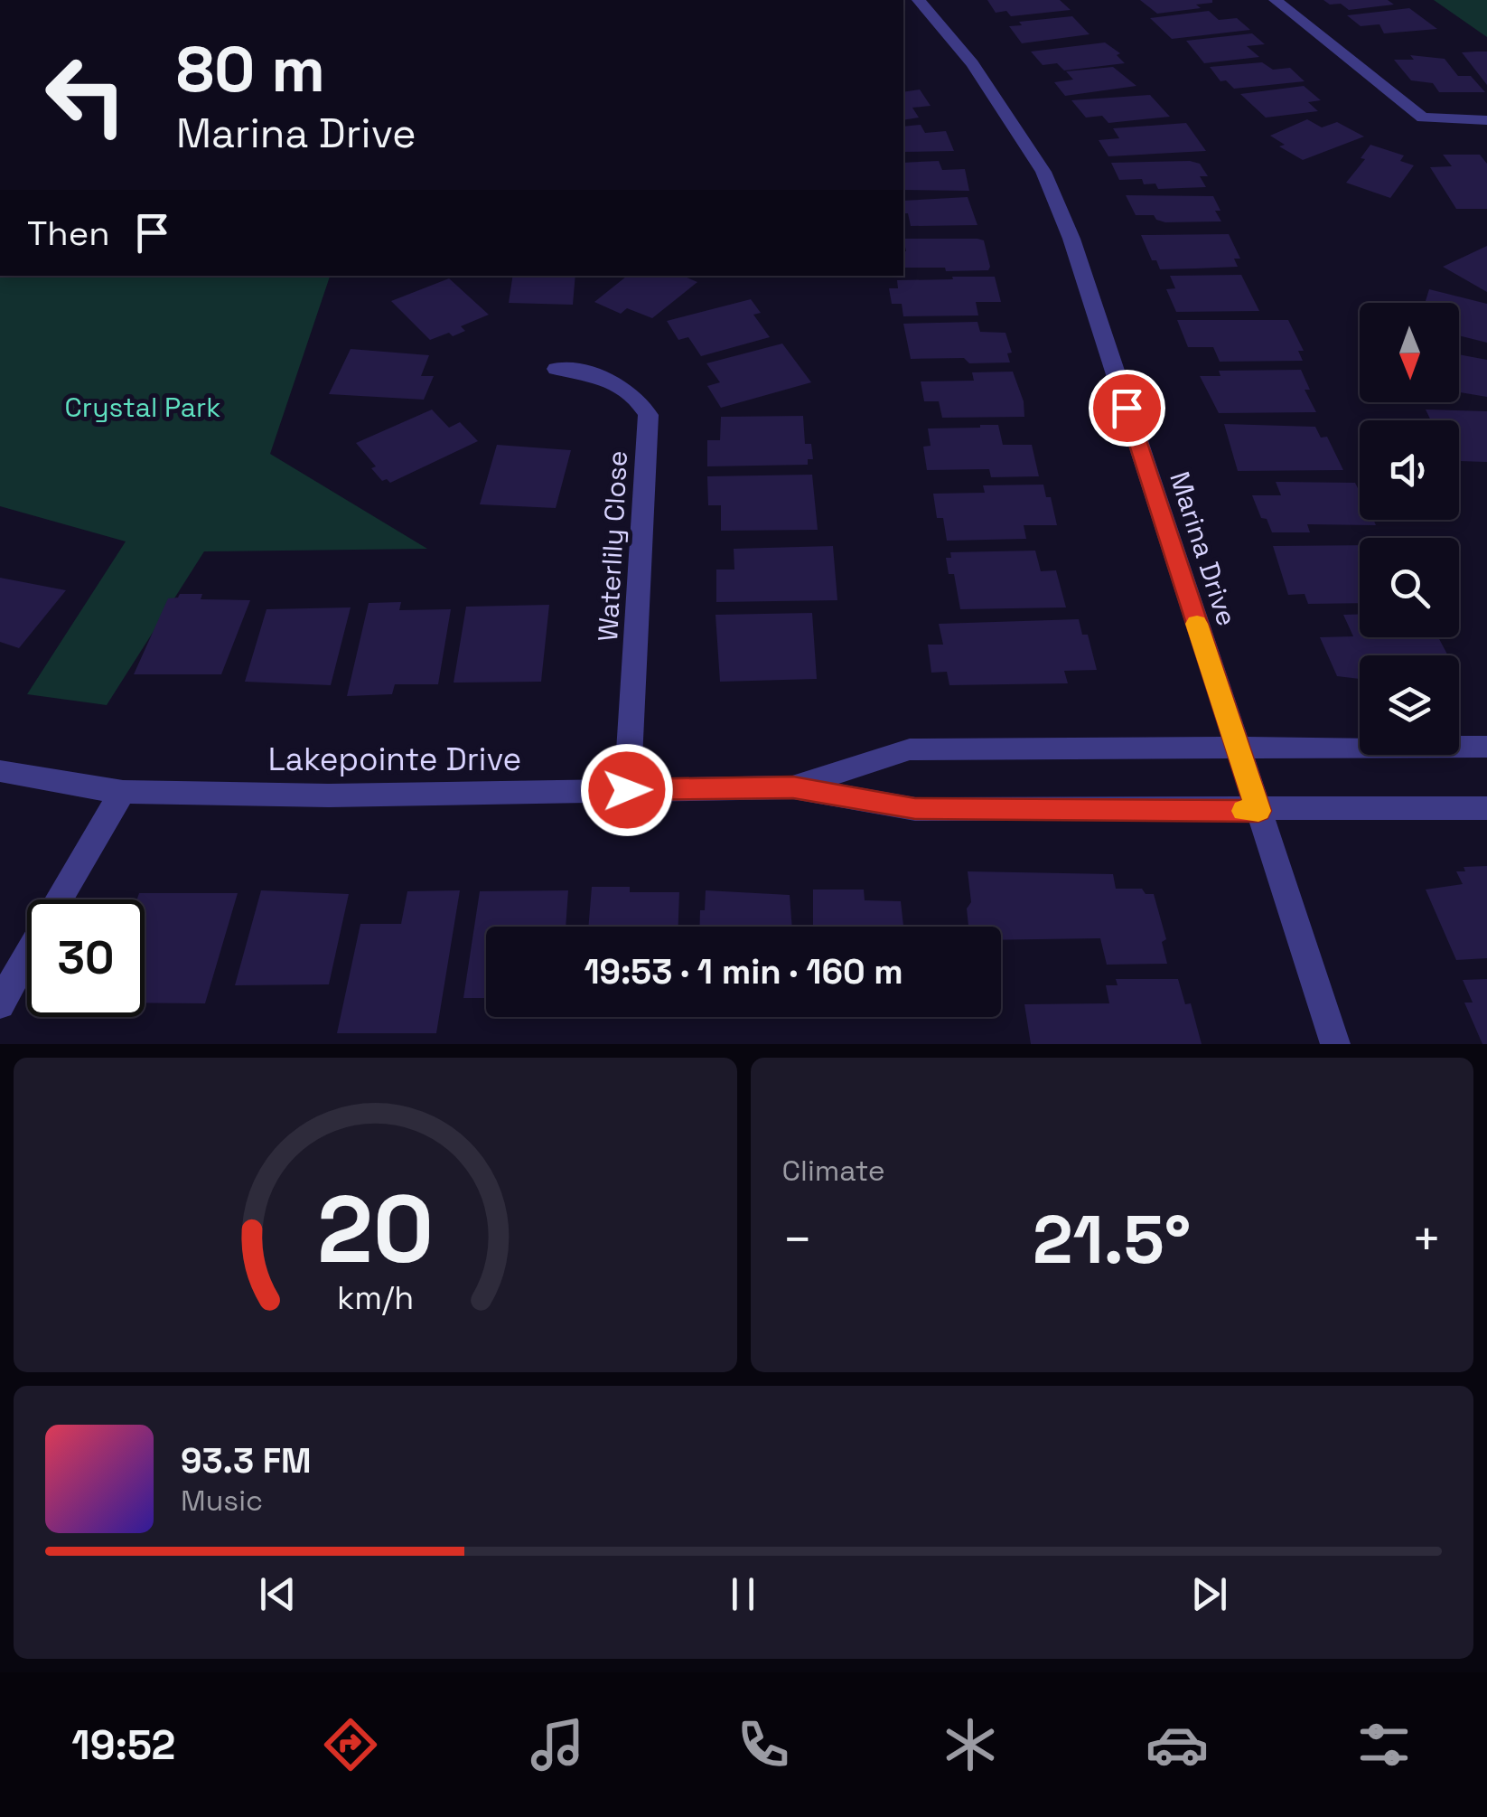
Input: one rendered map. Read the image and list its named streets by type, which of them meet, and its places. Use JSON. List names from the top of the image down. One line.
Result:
{"streets":{"street":["Waterlily Close","Marina Drive","Lakepointe Drive"]},"crossings":[["Waterlily Close","Lakepointe Drive"],["Marina Drive","Lakepointe Drive"]],"parks":["Crystal Park"],"north":"bottom","page":{"turn":["80 m","Marina Drive"],"then":"Then","limit":"30","trip":"19:53 · 1 min · 160 m","tile":"Climate","heat":["−","21.5°","+"],"song":["93.3 FM","Music"],"tabs":"19:52","gauge":["20","km/h"]}}
